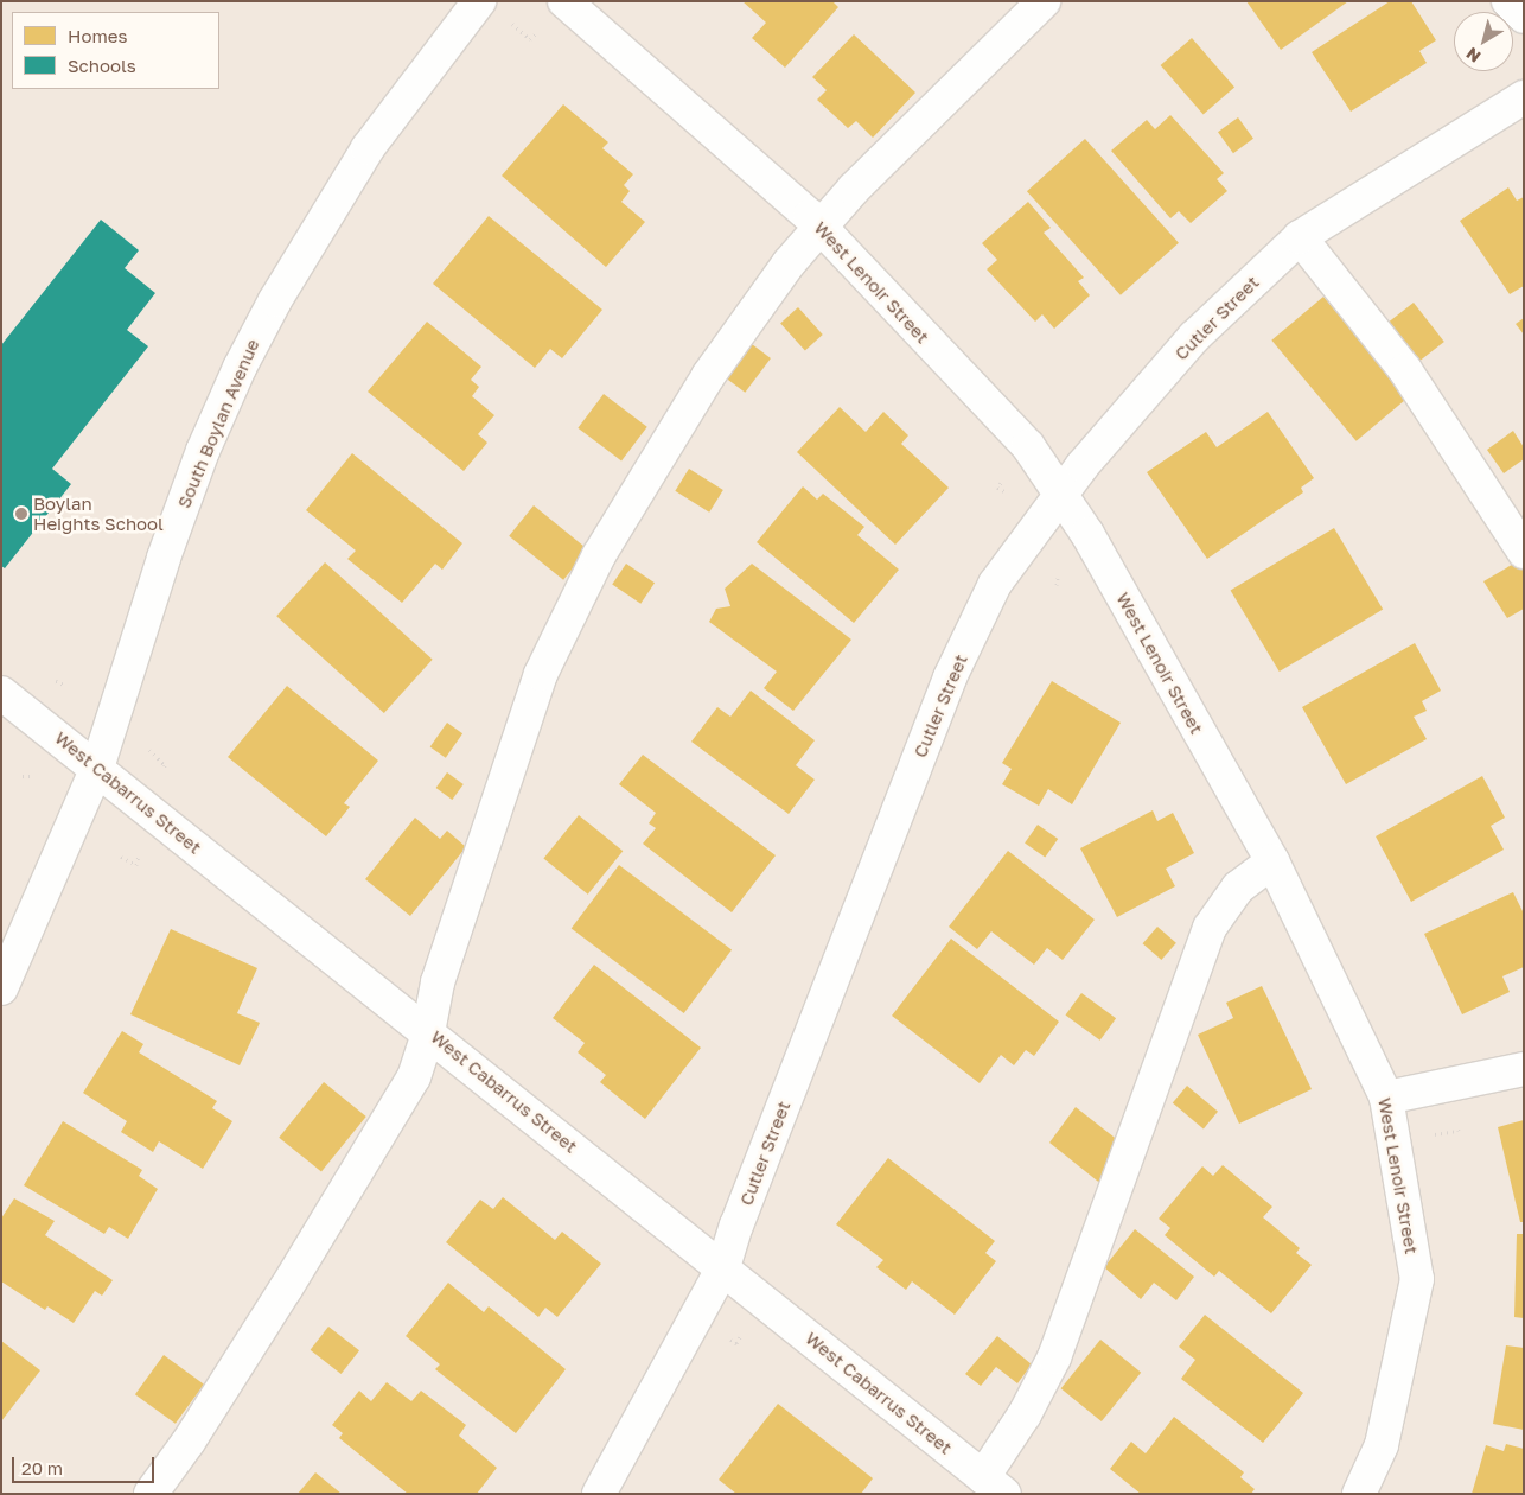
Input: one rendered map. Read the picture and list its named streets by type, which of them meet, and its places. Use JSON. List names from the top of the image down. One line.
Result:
{"streets":{"street":["West Lenoir Street","Cutler Street","South Boylan Avenue","West Cabarrus Street"]},"crossings":[["West Lenoir Street","Cutler Street"],["Cutler Street","West Cabarrus Street"],["South Boylan Avenue","West Cabarrus Street"]],"places":["Boylan Heights School"],"legend":["Homes","Schools"],"scale_bar":"20 m","north":"bottom left"}
